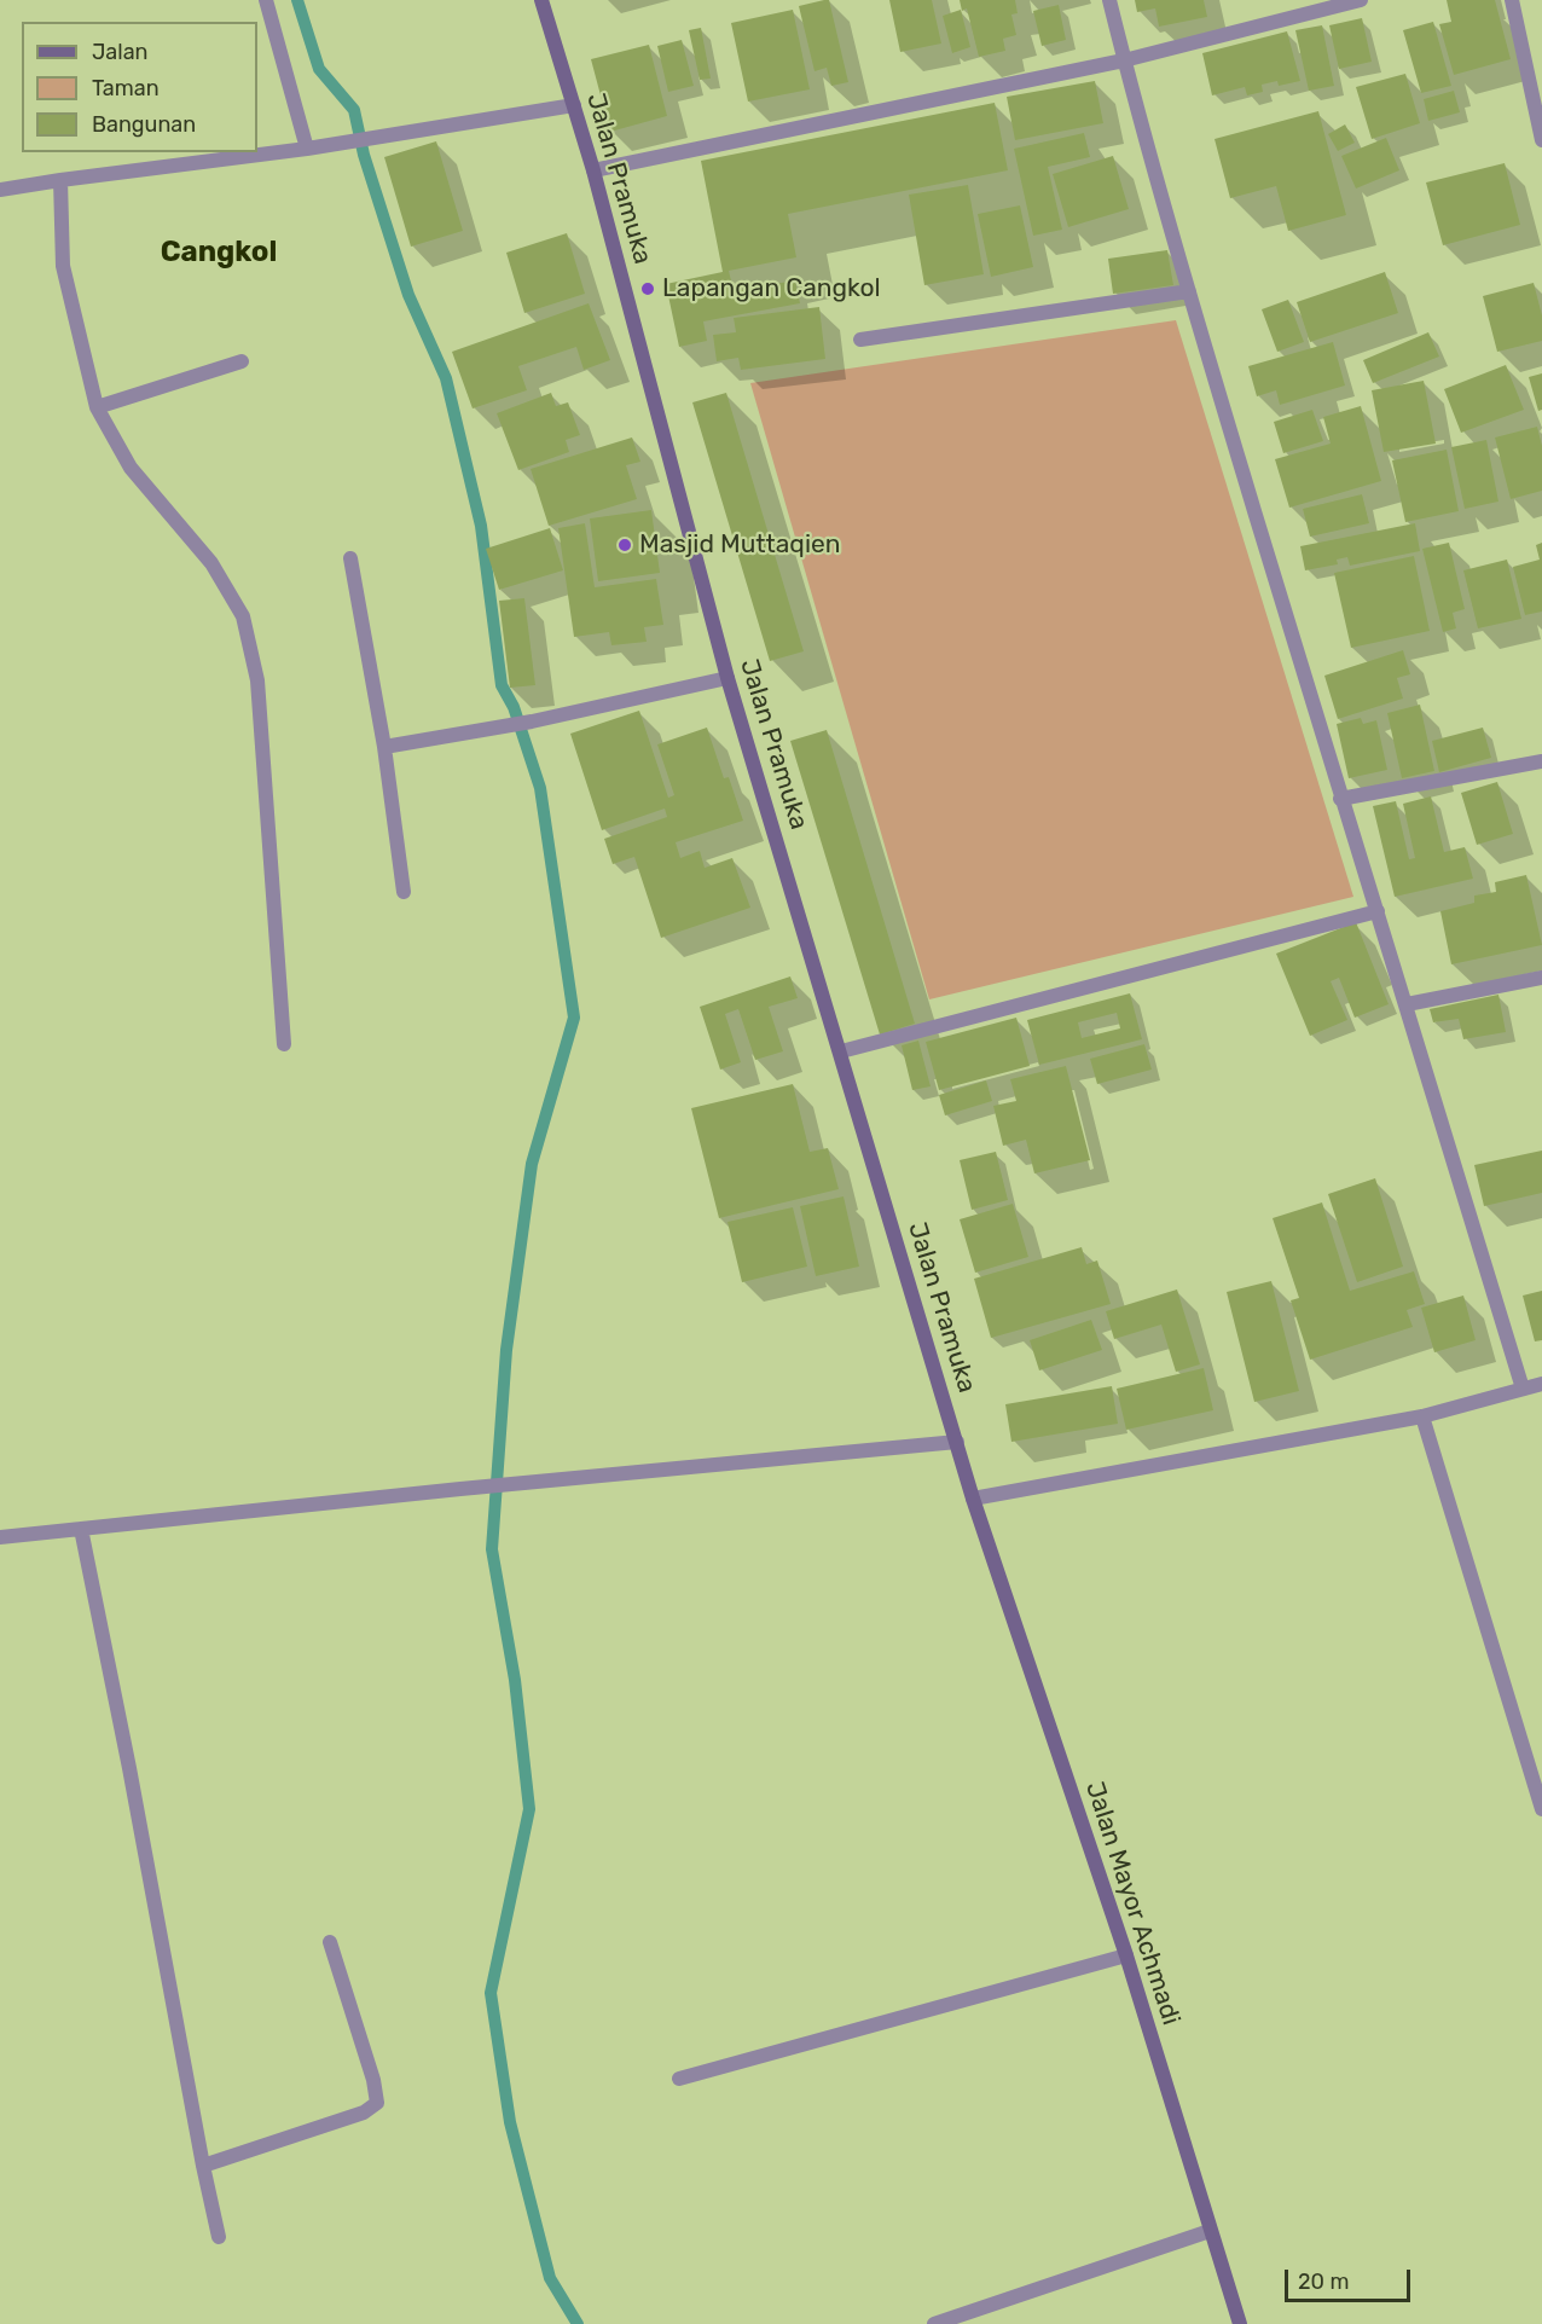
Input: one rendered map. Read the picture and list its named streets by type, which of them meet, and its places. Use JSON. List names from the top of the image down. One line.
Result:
{"streets":{"main road":["Jalan Pramuka","Jalan Mayor Achmadi"]},"crossings":[["Jalan Pramuka","Jalan Mayor Achmadi"]],"districts":["Cangkol"],"places":["Lapangan Cangkol","Masjid Muttaqien"],"legend":["Jalan","Taman","Bangunan"],"scale_bar":"20 m"}
